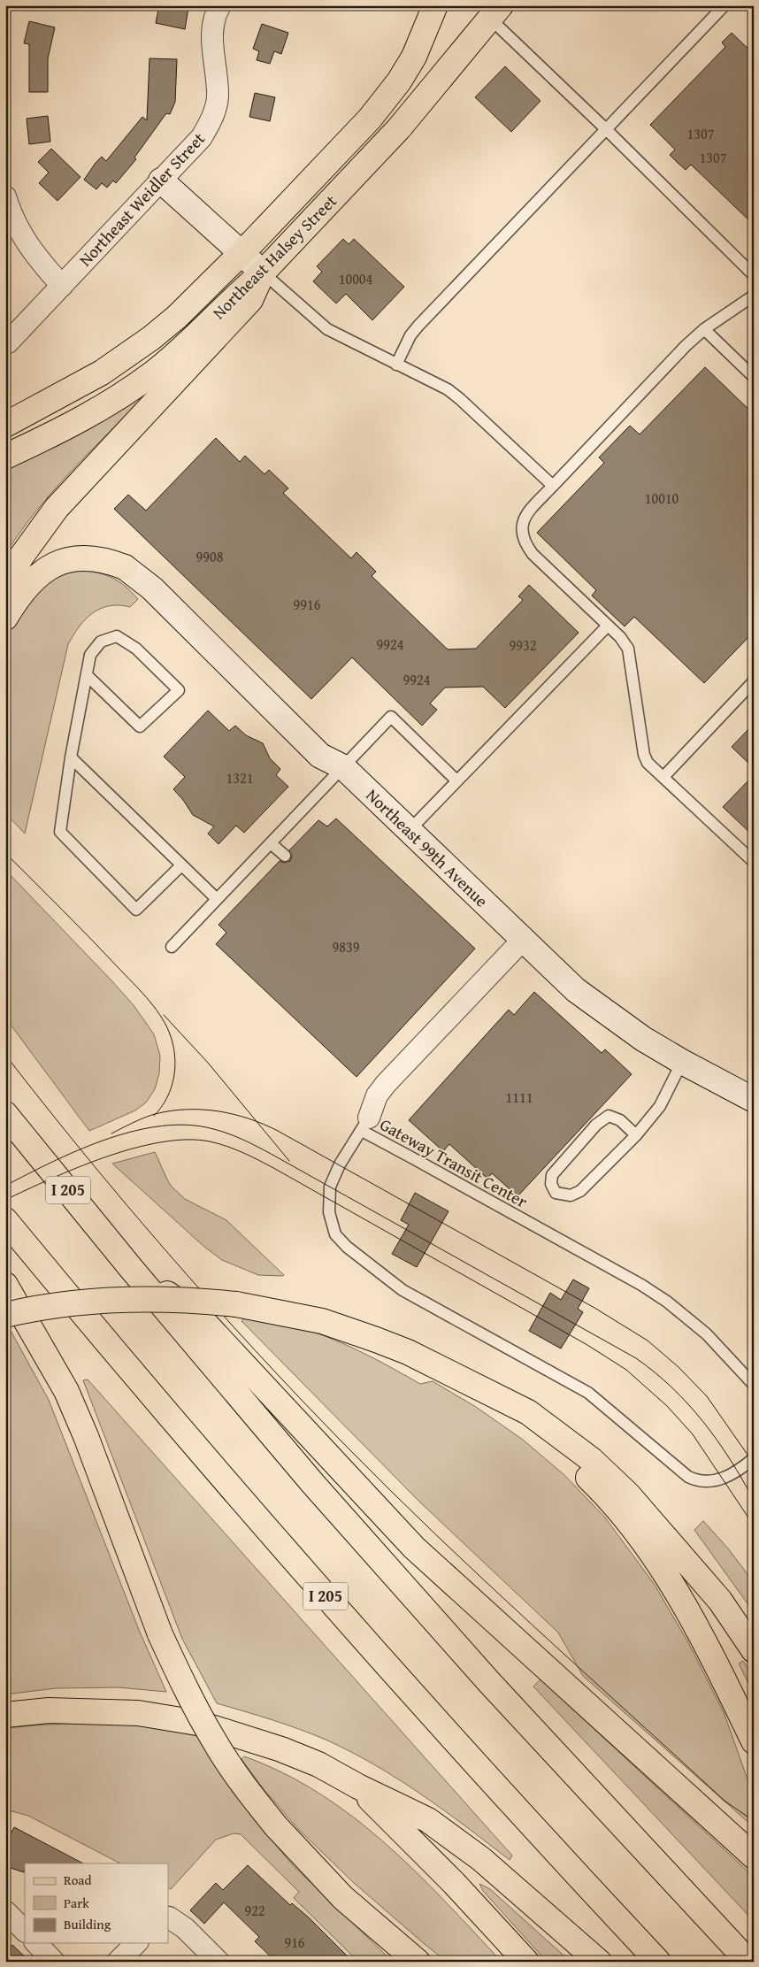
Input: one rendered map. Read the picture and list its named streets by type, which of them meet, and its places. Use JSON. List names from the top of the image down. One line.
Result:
{"streets":{"main road":["Northeast Halsey Street","I 205"],"street":["Northeast Weidler Street","Northeast 99th Avenue"],"lane":["Gateway Transit Center"]},"house_numbers":["1307","1307","10004","10010","9908","9916","9924","9932","9924","1321","9839","1111","922","916"],"legend":["Road","Park","Building"]}
